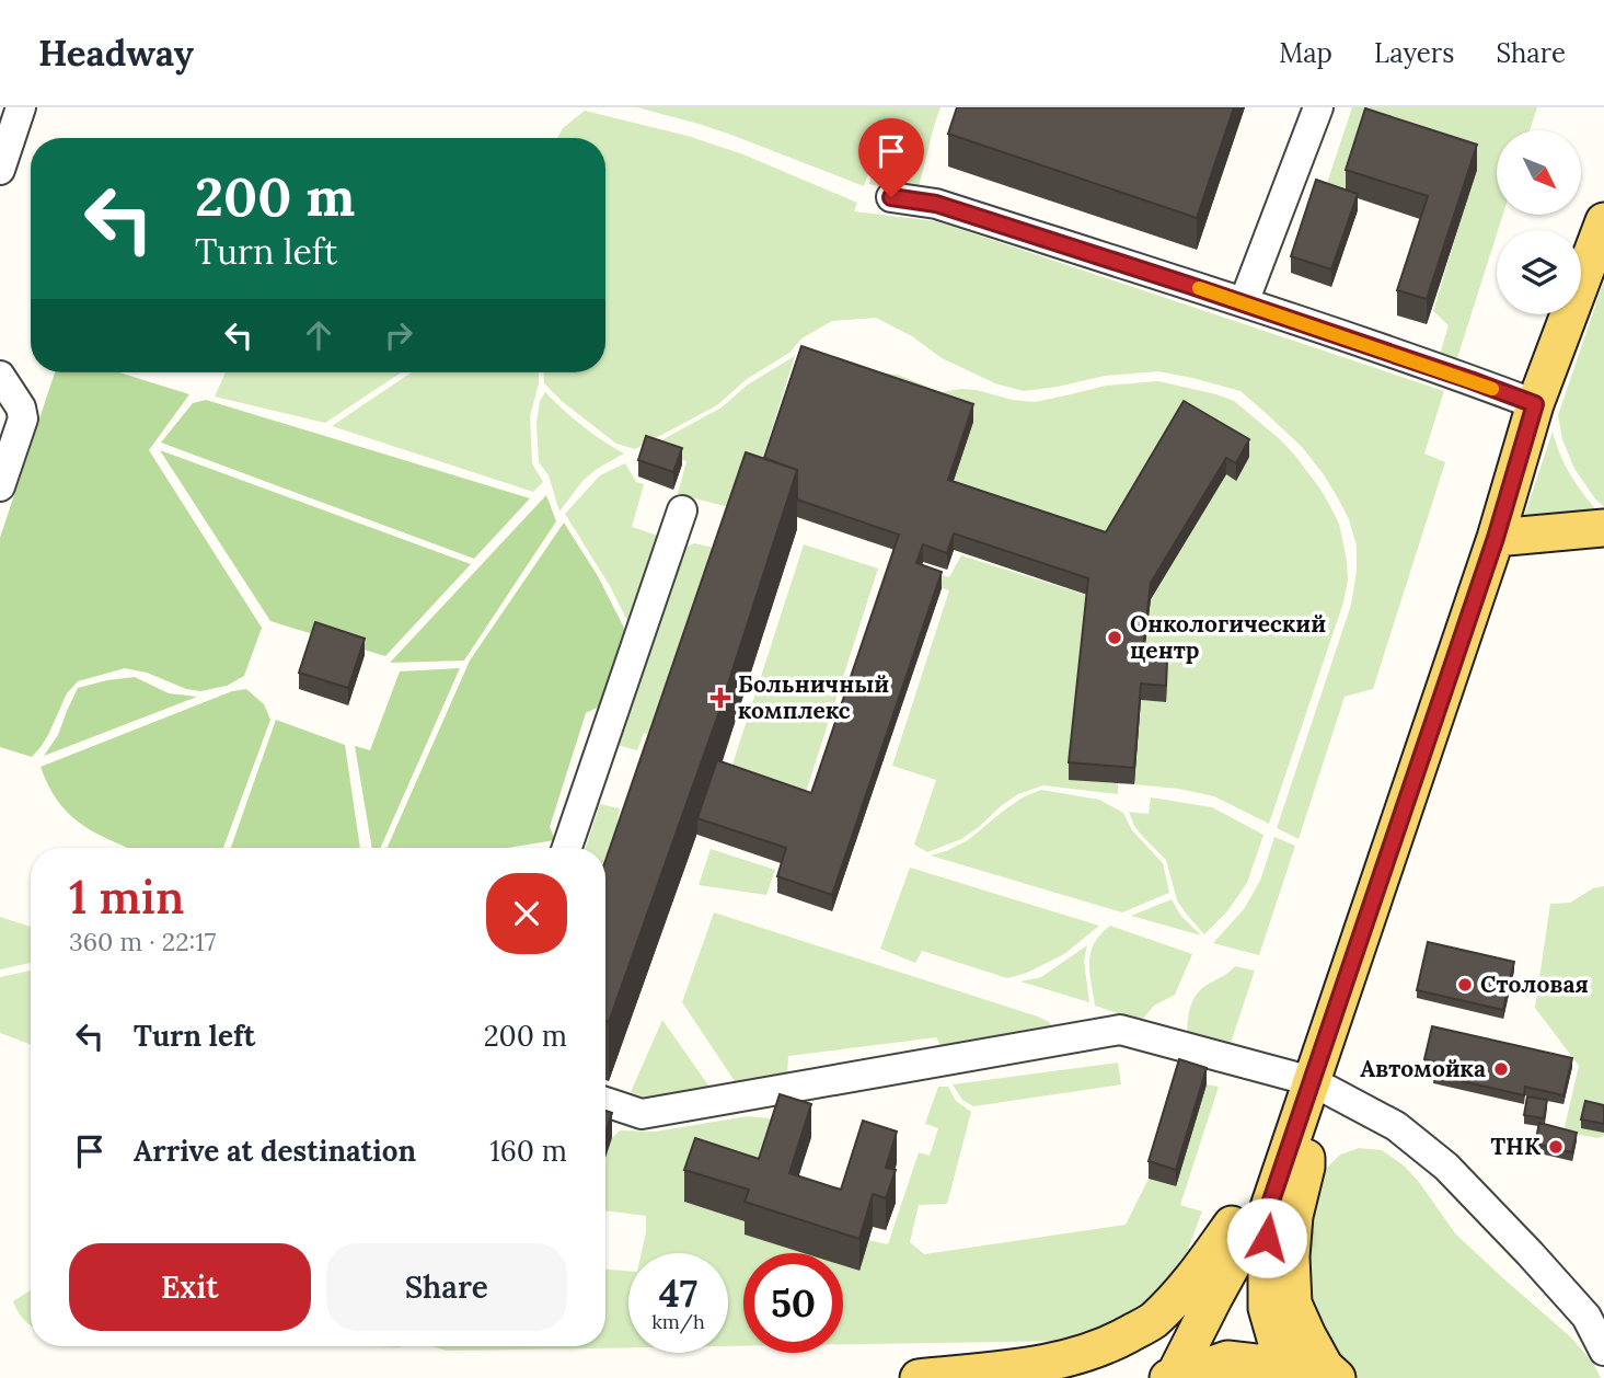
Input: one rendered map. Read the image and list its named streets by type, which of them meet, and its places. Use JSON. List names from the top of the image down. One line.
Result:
{"places":{"other":["Онкологический центр","Столовая","Автомойка","ТНК"],"health":["Больничный комплекс"]},"north":"bottom right","page":{"header":"Headway","nav":["Map","Layers","Share"],"turn":["200 m","Turn left"],"heading":["1 min","360 m · 22:17"],"list":[{"name":"Turn left","value":"200 m"},{"name":"Arrive at destination","value":"160 m"}],"buttons":["Exit","Share"],"speed":"47 km/h","limit":"50"}}
